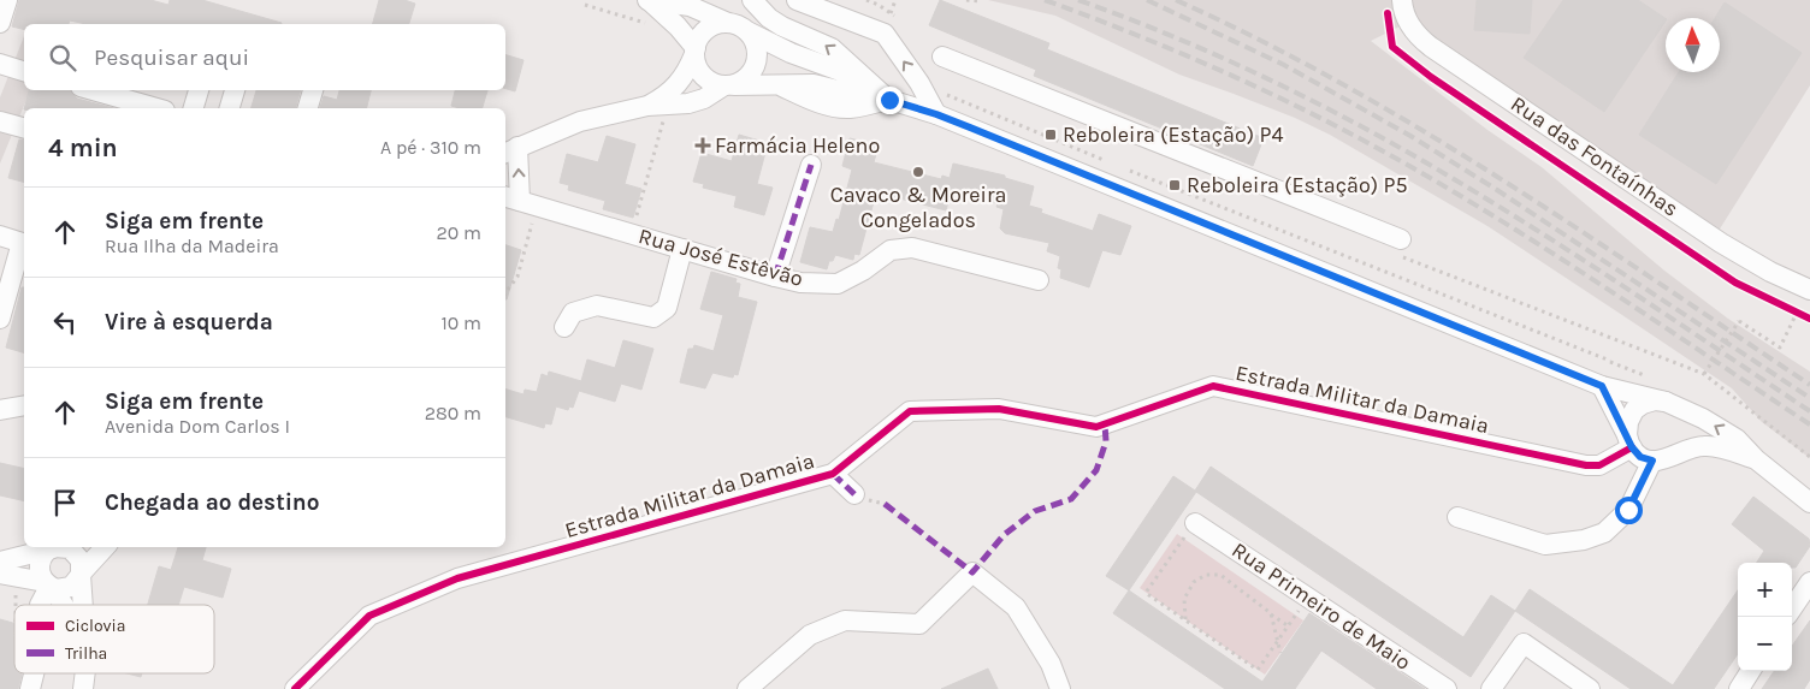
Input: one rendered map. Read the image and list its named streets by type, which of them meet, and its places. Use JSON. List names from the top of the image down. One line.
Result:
{"streets":{"street":["Rua das Fontaínhas","Rua José Estêvão","Estrada Militar da Damaia","Rua Primeiro de Maio"]},"places":{"transit":["Reboleira (Estação) P4","Reboleira (Estação) P5"],"health":["Farmácia Heleno"],"other":["Cavaco & Moreira Congelados"]},"legend":["Ciclovia","Trilha"],"north":"top","page":{"search":"Pesquisar aqui","heading":["4 min","A pé · 310 m"],"list":[["Siga em frente","Rua Ilha da Madeira","20 m"],["Vire à esquerda","10 m"],["Siga em frente","Avenida Dom Carlos I","280 m"],"Chegada ao destino"],"map_buttons":["+","−"]}}
